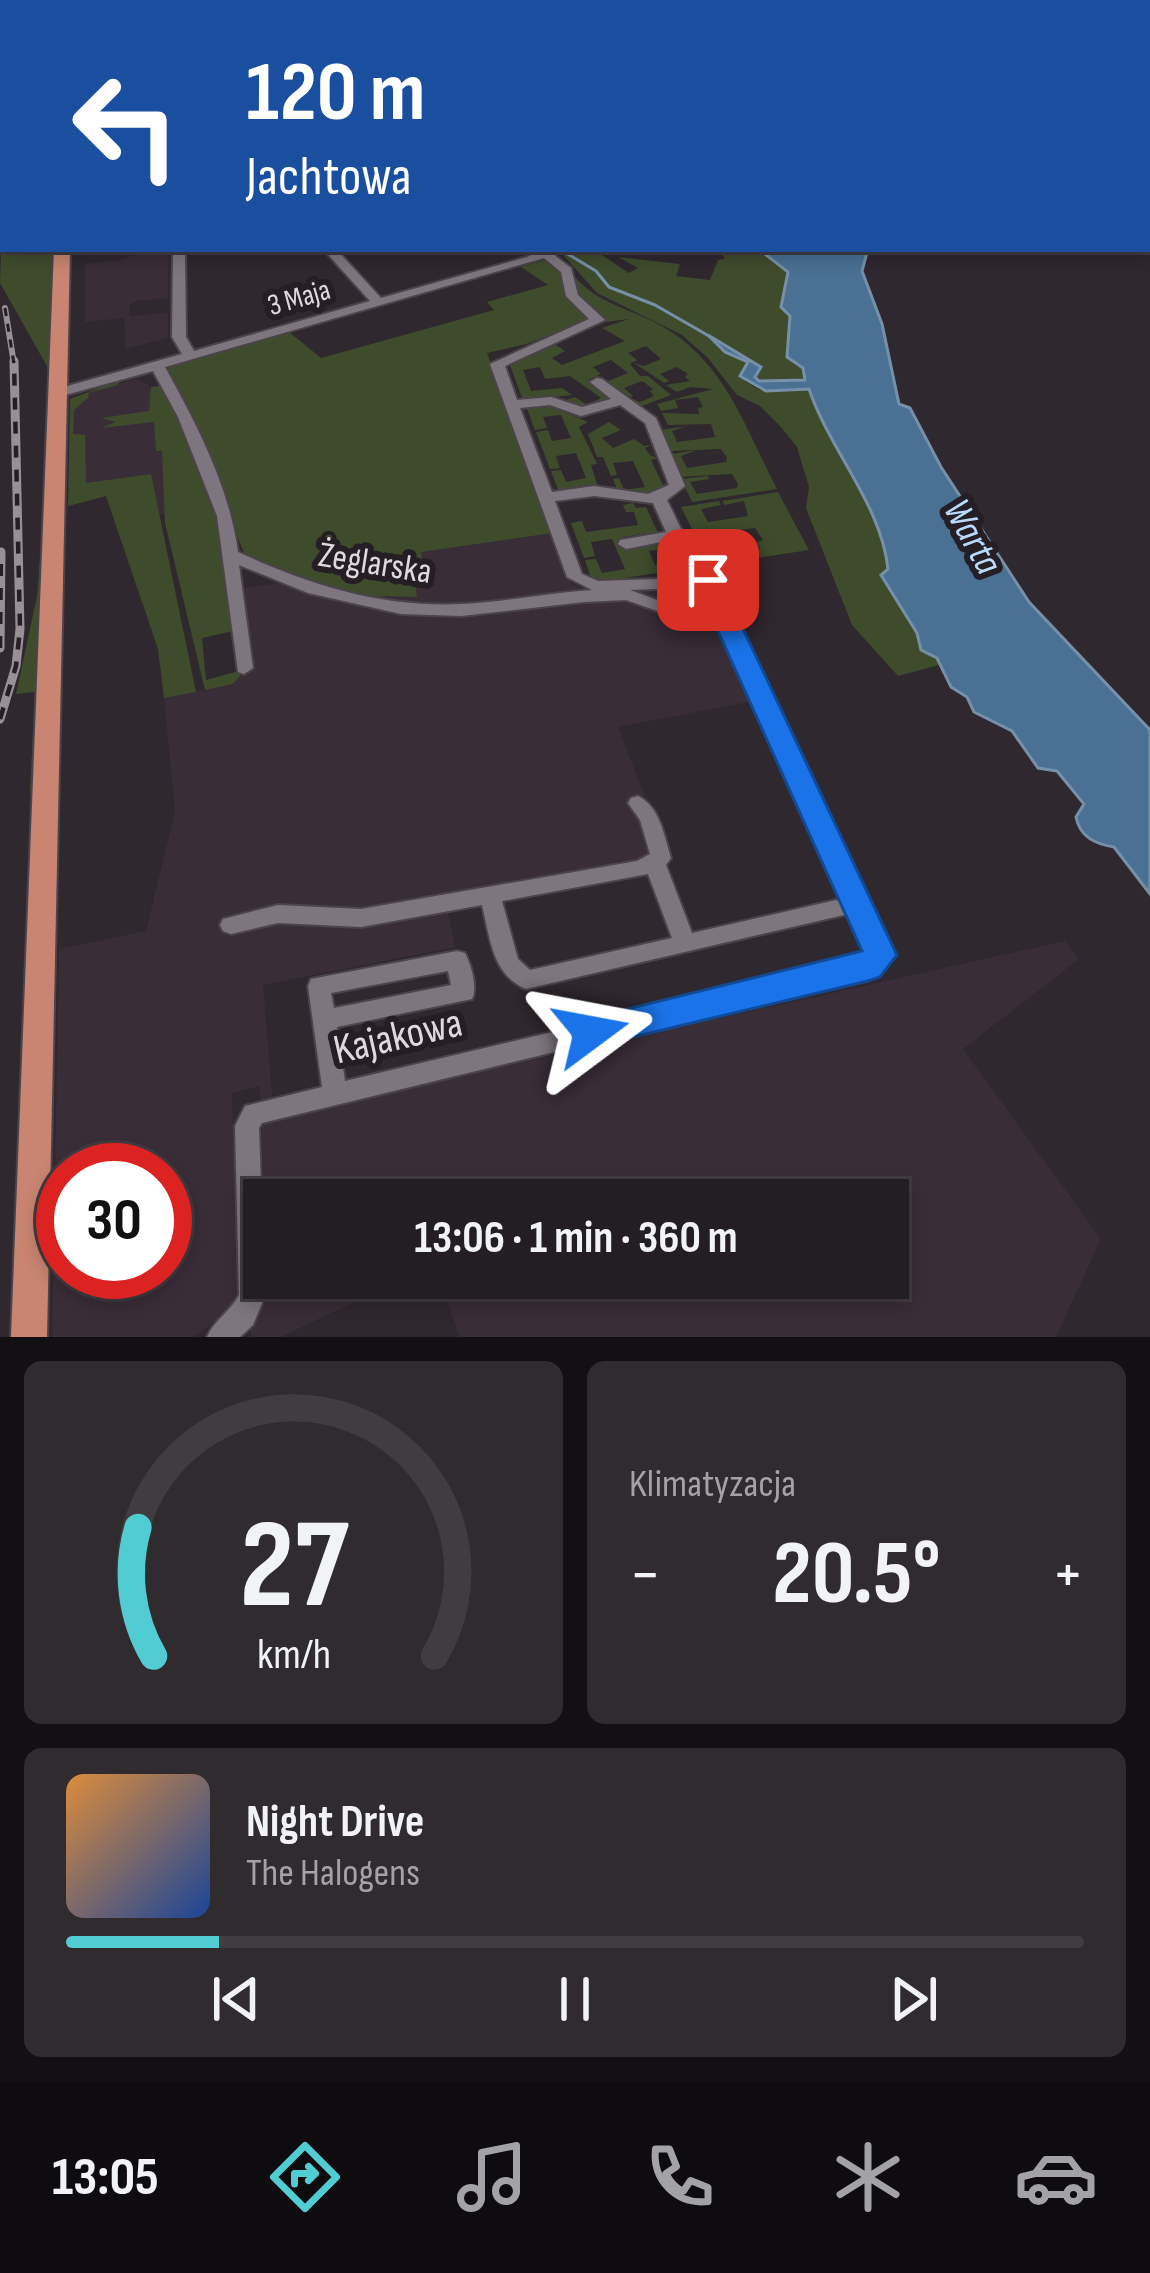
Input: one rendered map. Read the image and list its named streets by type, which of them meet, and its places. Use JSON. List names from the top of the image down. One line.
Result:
{"streets":{"street":["3 Maja","Żeglarska","Kajakowa"]},"crossings":[["Żeglarska","Kajakowa"]],"water":["Warta"],"page":{"turn":["120 m","Jachtowa"],"limit":"30","trip":"13:06 · 1 min · 360 m","tile":"Klimatyzacja","heat":["−","20.5°","+"],"song":["Night Drive","The Halogens"],"tabs":"13:05","gauge":["27","km/h"]}}
